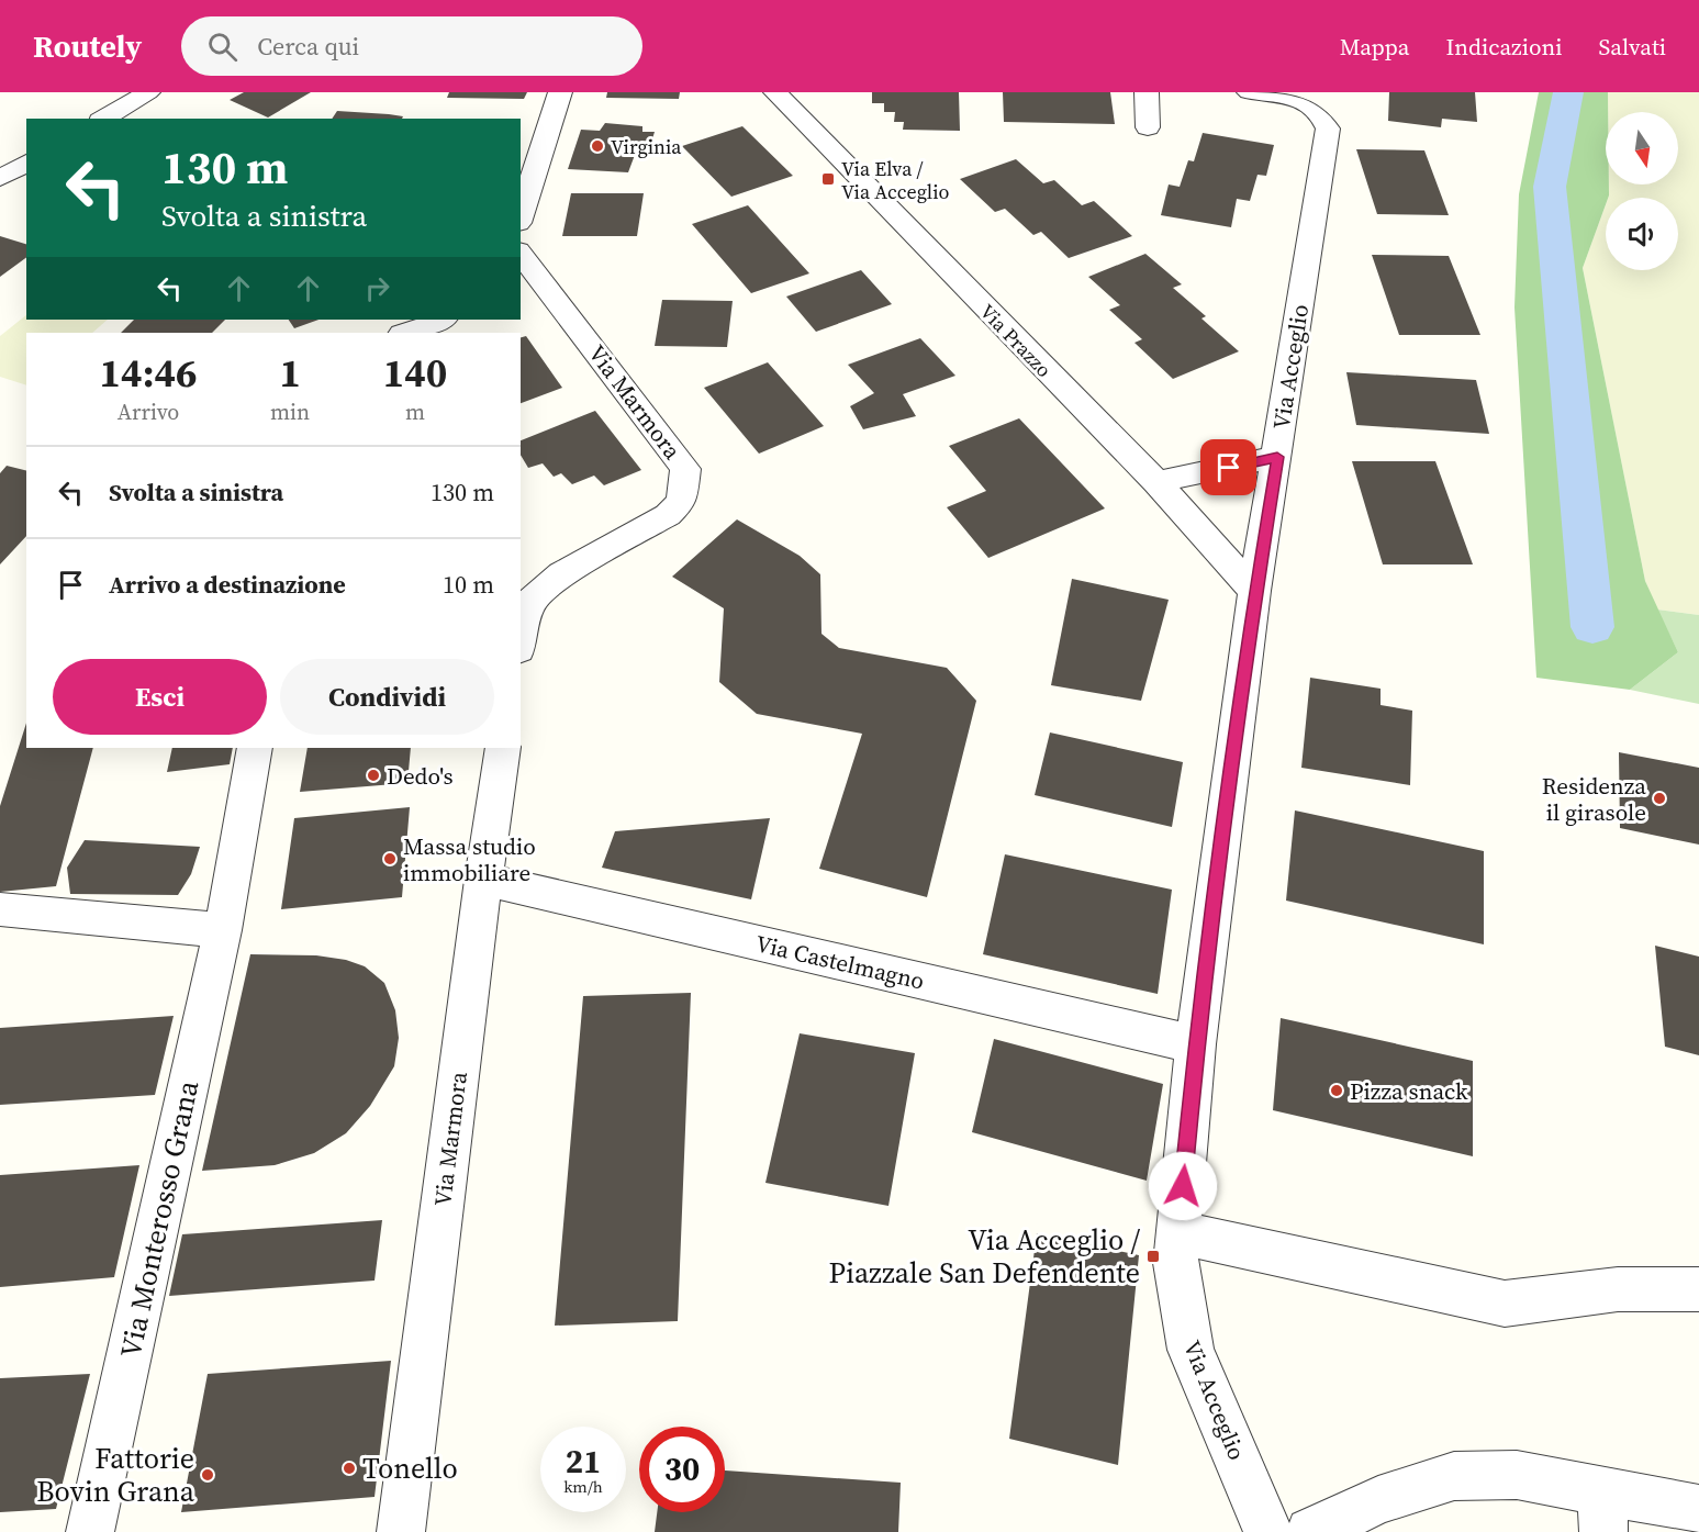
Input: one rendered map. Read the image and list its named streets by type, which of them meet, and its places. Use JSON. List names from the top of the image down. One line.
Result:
{"streets":{"street":["Via Prazzo","Via Acceglio","Via Marmora","Via Castelmagno","Via Monterosso Grana"]},"crossings":[["Via Prazzo","Via Acceglio"],["Via Acceglio","Via Castelmagno"],["Via Marmora","Via Castelmagno"]],"places":{"other":["Virginia","Dedo's","Residenza il girasole","Massa studio immobiliare","Pizza snack","Tonello","Fattorie Bovin Grana"],"transit":["Via Elva / Via Acceglio","Via Acceglio / Piazzale San Defendente"]},"north":"bottom","page":{"header":"Routely","search":"Cerca qui","nav":["Mappa","Indicazioni","Salvati"],"turn":["130 m","Svolta a sinistra"],"eta":["14:46","Arrivo","1","min","140","m"],"list":[{"name":"Svolta a sinistra","value":"130 m"},{"name":"Arrivo a destinazione","value":"10 m"}],"buttons":["Esci","Condividi"],"speed":"21 km/h","limit":"30"}}
